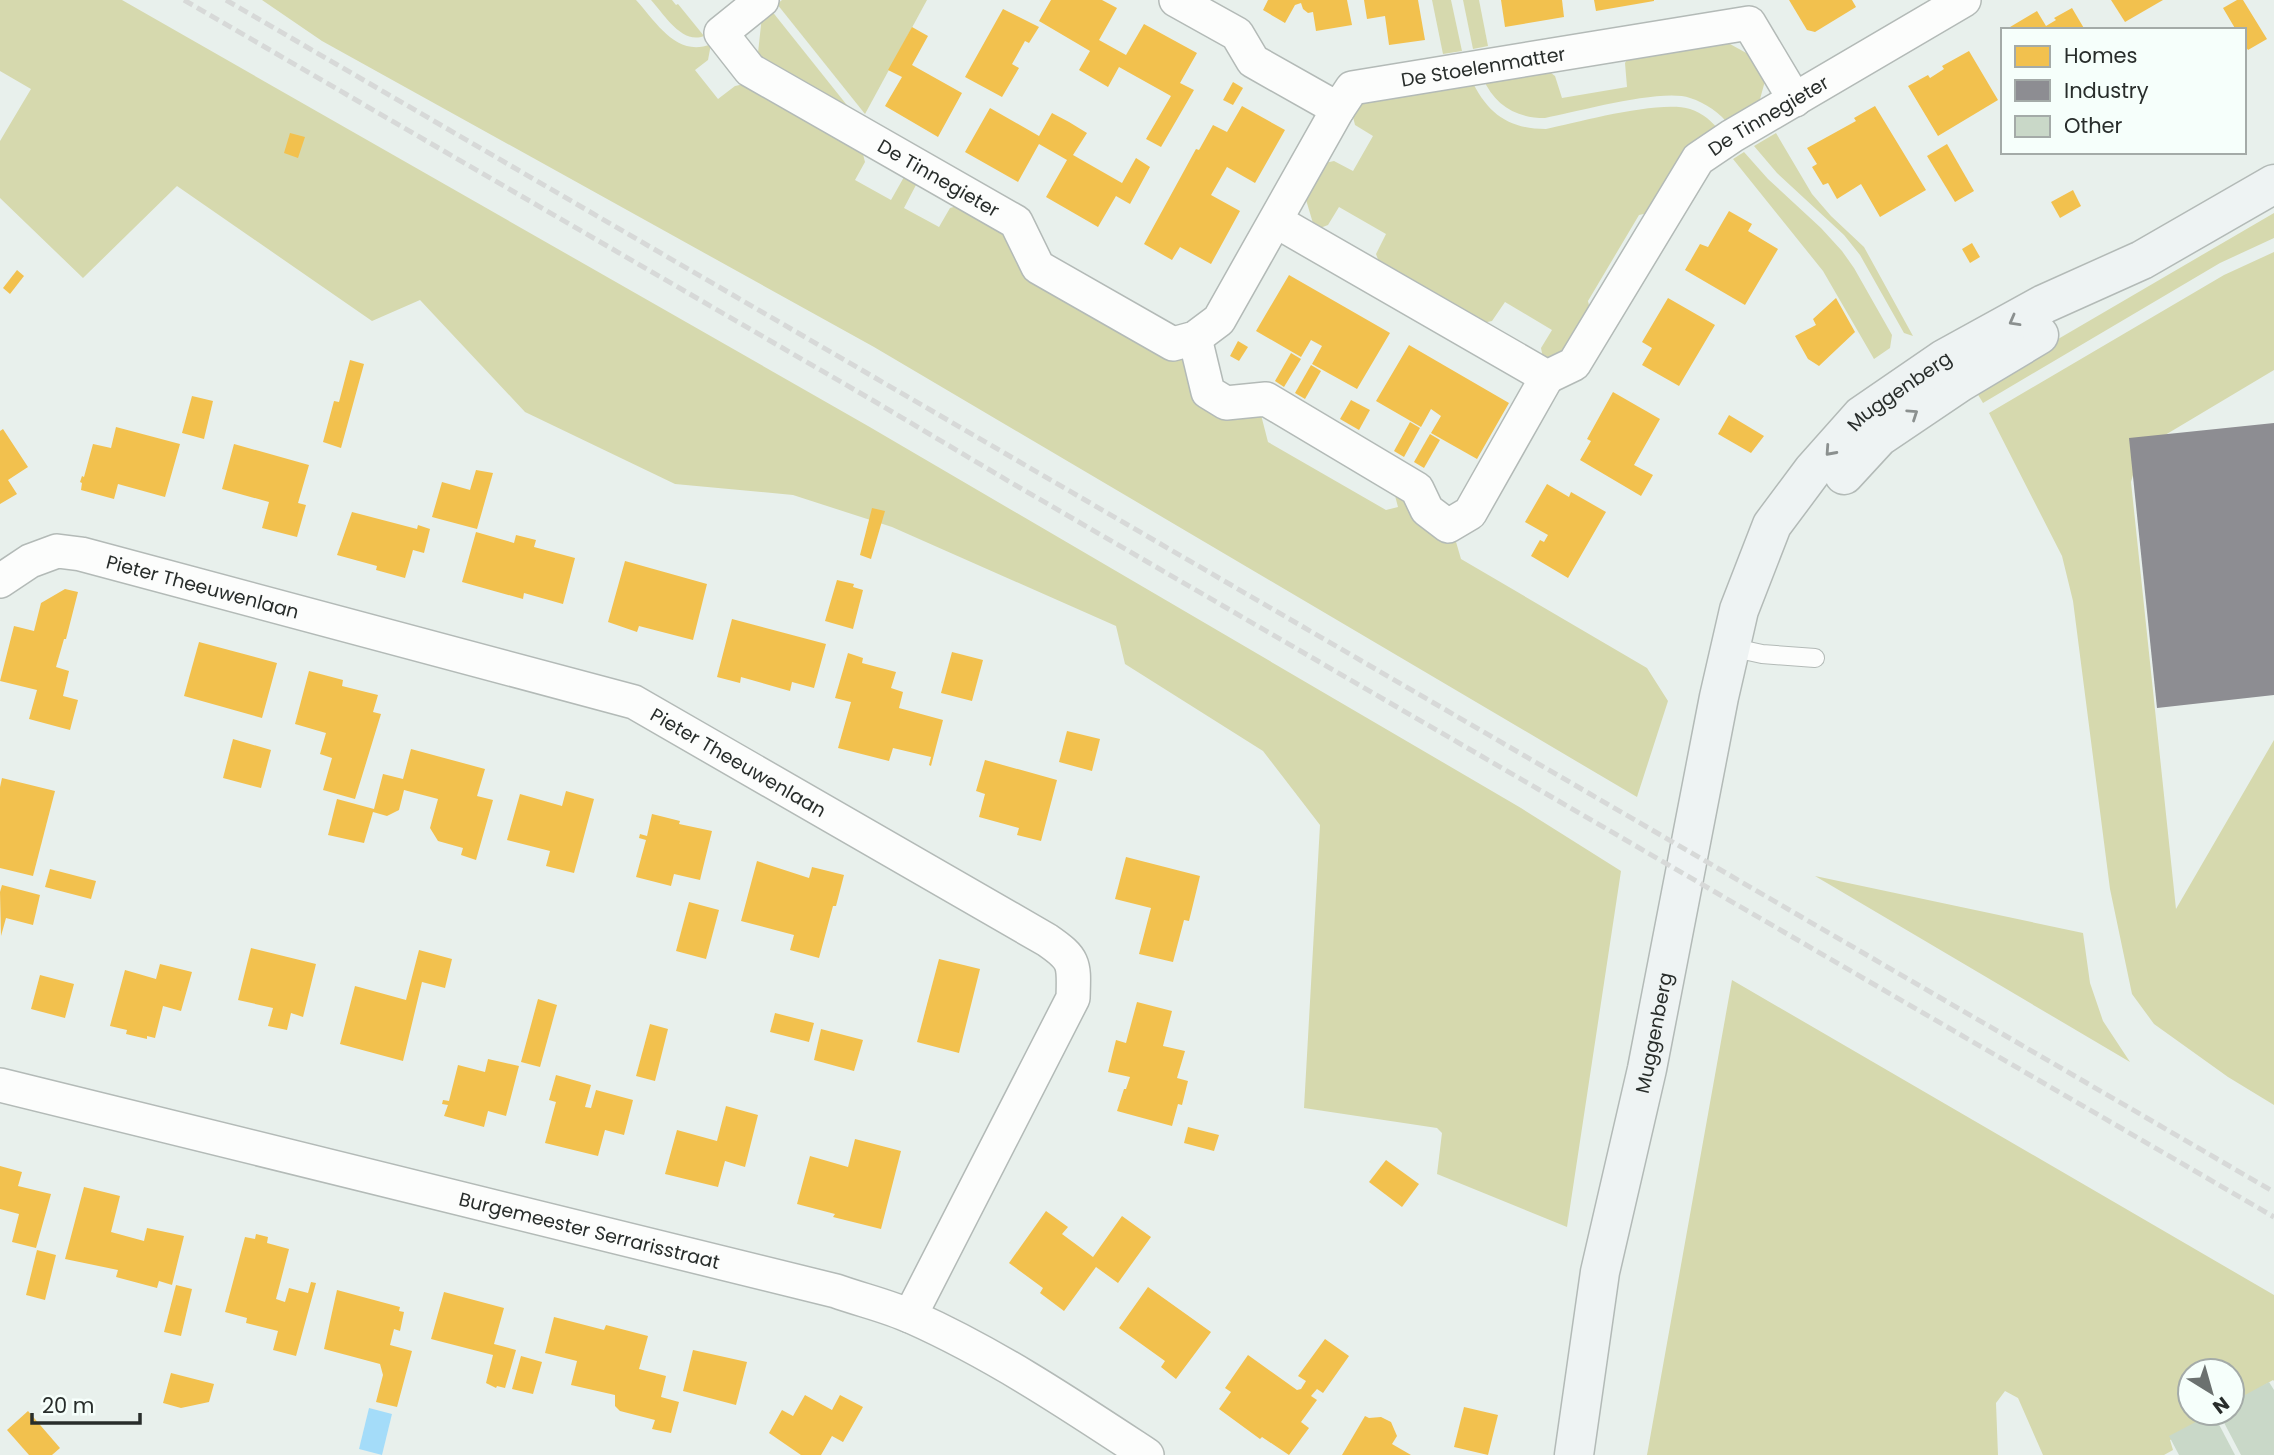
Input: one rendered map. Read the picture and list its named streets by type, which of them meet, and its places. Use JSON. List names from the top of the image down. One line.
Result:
{"streets":{"main road":["Muggenberg"],"street":["De Stoelenmatter","De Tinnegieter","Pieter Theeuwenlaan","Burgemeester Serrarisstraat"]},"crossings":[["De Stoelenmatter","De Tinnegieter"],["Pieter Theeuwenlaan","Burgemeester Serrarisstraat"]],"legend":["Homes","Industry","Other"],"scale_bar":"20 m","north":"bottom right"}
